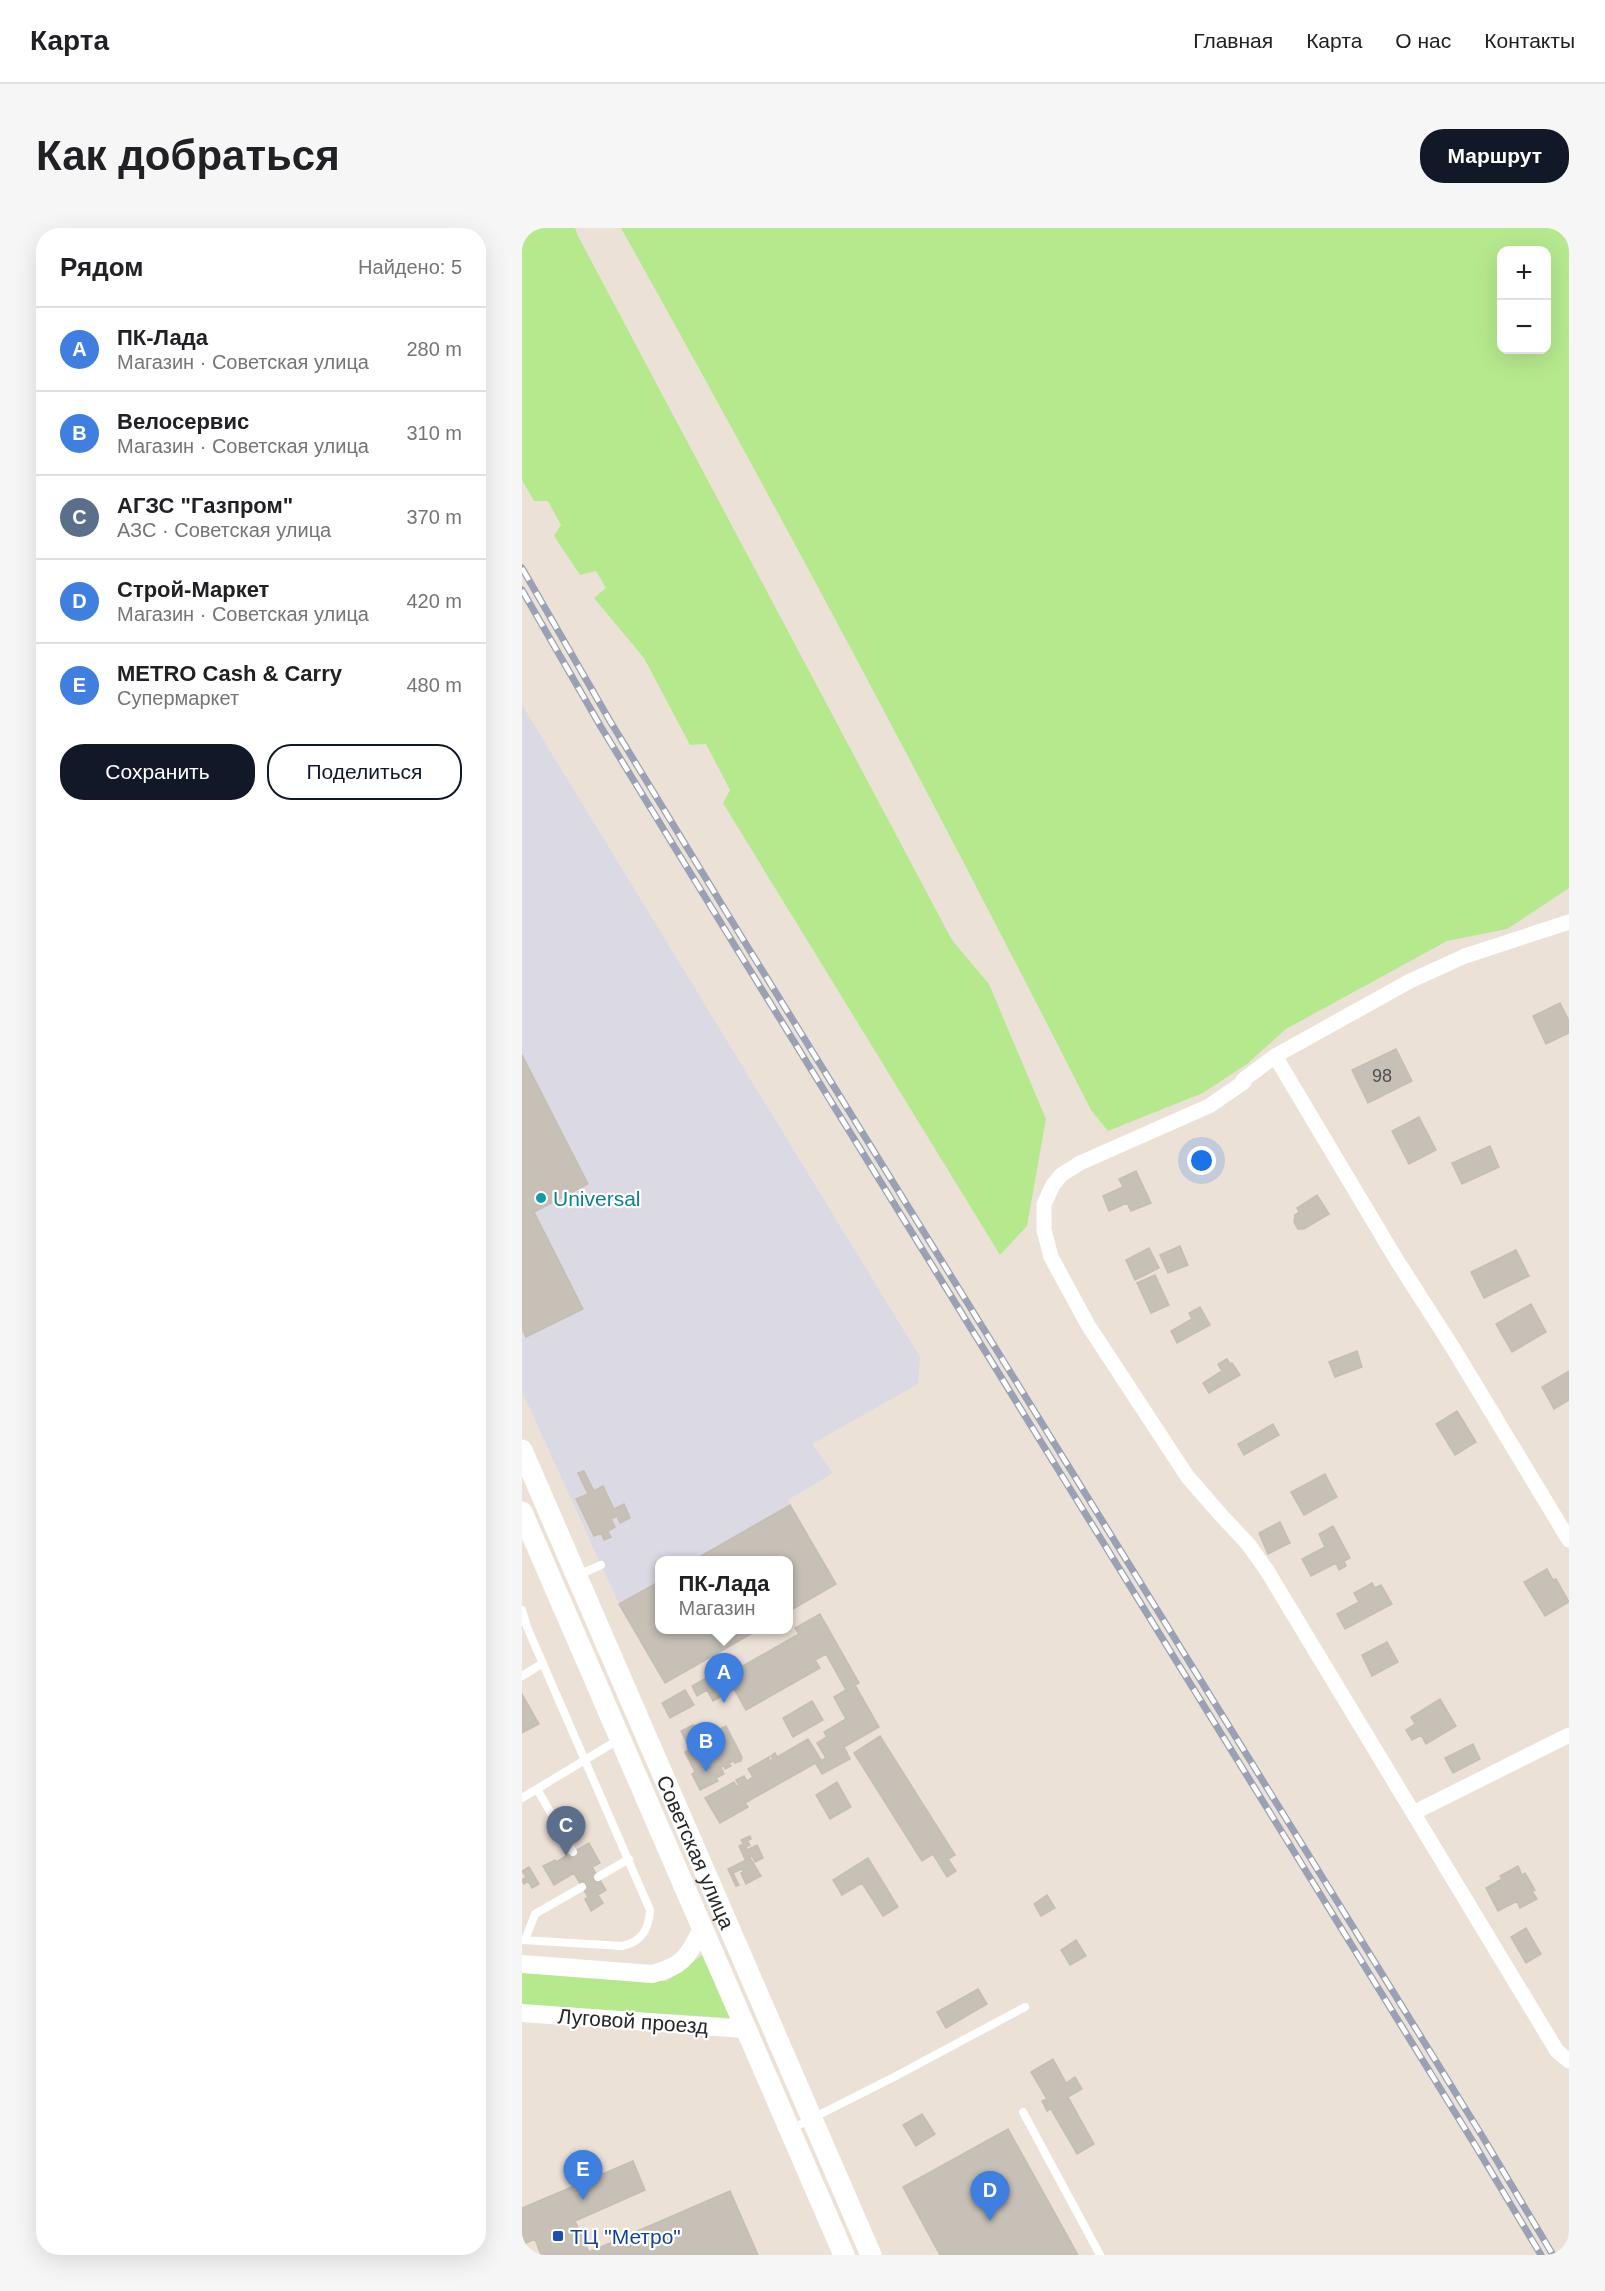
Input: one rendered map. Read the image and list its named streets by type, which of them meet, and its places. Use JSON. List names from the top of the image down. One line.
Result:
{"streets":{"main road":["Советская улица"],"street":["Луговой проезд"]},"crossings":[["Советская улица","Луговой проезд"]],"places":{"other":["Universal"],"transit":["ТЦ \"Метро\""]},"house_numbers":["98"],"page":{"header":"Карта","nav":["Главная","Карта","О нас","Контакты"],"buttons":["Маршрут",["Сохранить","Поделиться"]],"title":"Как добраться","heading":["Рядом","Найдено: 5"],"map_buttons":["+","−"],"list":[{"mark":"A","name":"ПК-Лада","note":"Магазин · Советская улица","value":"280 m"},{"mark":"B","name":"Велосервис","note":"Магазин · Советская улица","value":"310 m"},{"mark":"C","name":"АГЗС \"Газпром\"","note":"АЗС · Советская улица","value":"370 m"},{"mark":"D","name":"Строй-Маркет","note":"Магазин · Советская улица","value":"420 m"},{"mark":"E","name":"METRO Cash & Carry","note":"Супермаркет","value":"480 m"}],"popup":["ПК-Лада","Магазин"],"pins":["A","B","C","E","D"]}}
